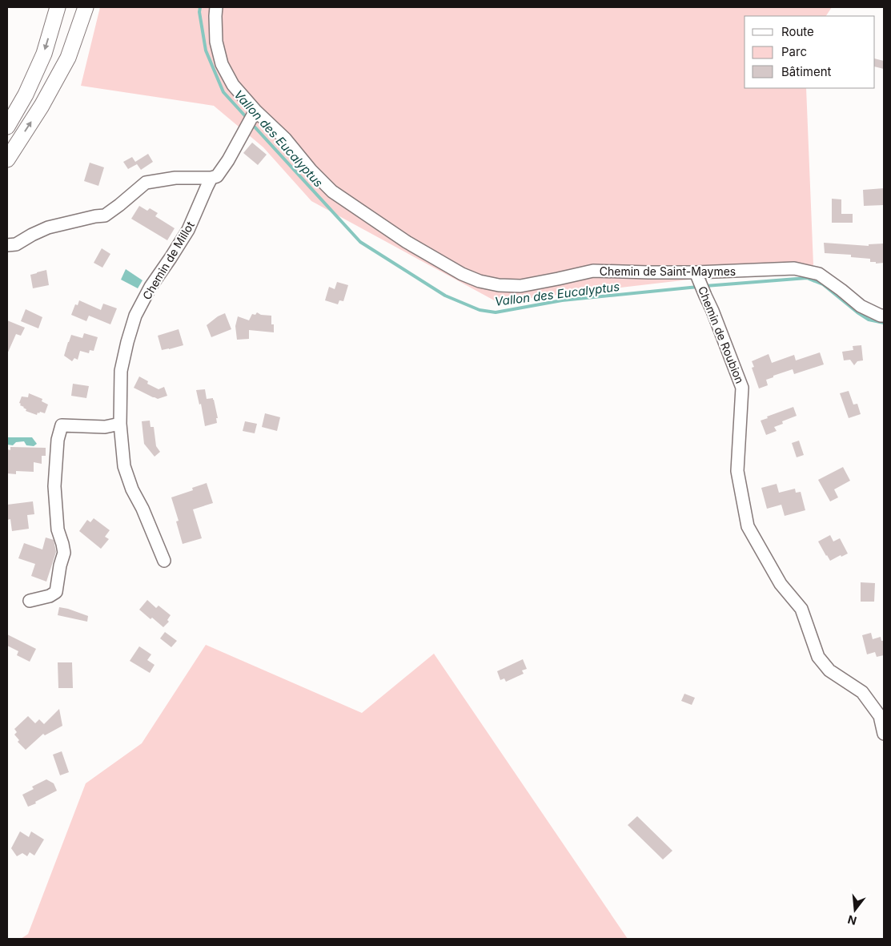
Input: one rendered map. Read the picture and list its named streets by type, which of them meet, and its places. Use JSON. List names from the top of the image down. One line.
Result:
{"streets":{"street":["Chemin de Millot","Chemin de Saint-Maymes","Chemin de Roubion"]},"crossings":[["Chemin de Millot","Chemin de Saint-Maymes"],["Chemin de Saint-Maymes","Chemin de Roubion"]],"water":["Vallon des Eucalyptus"],"legend":["Route","Parc","Bâtiment"],"north":"bottom"}
